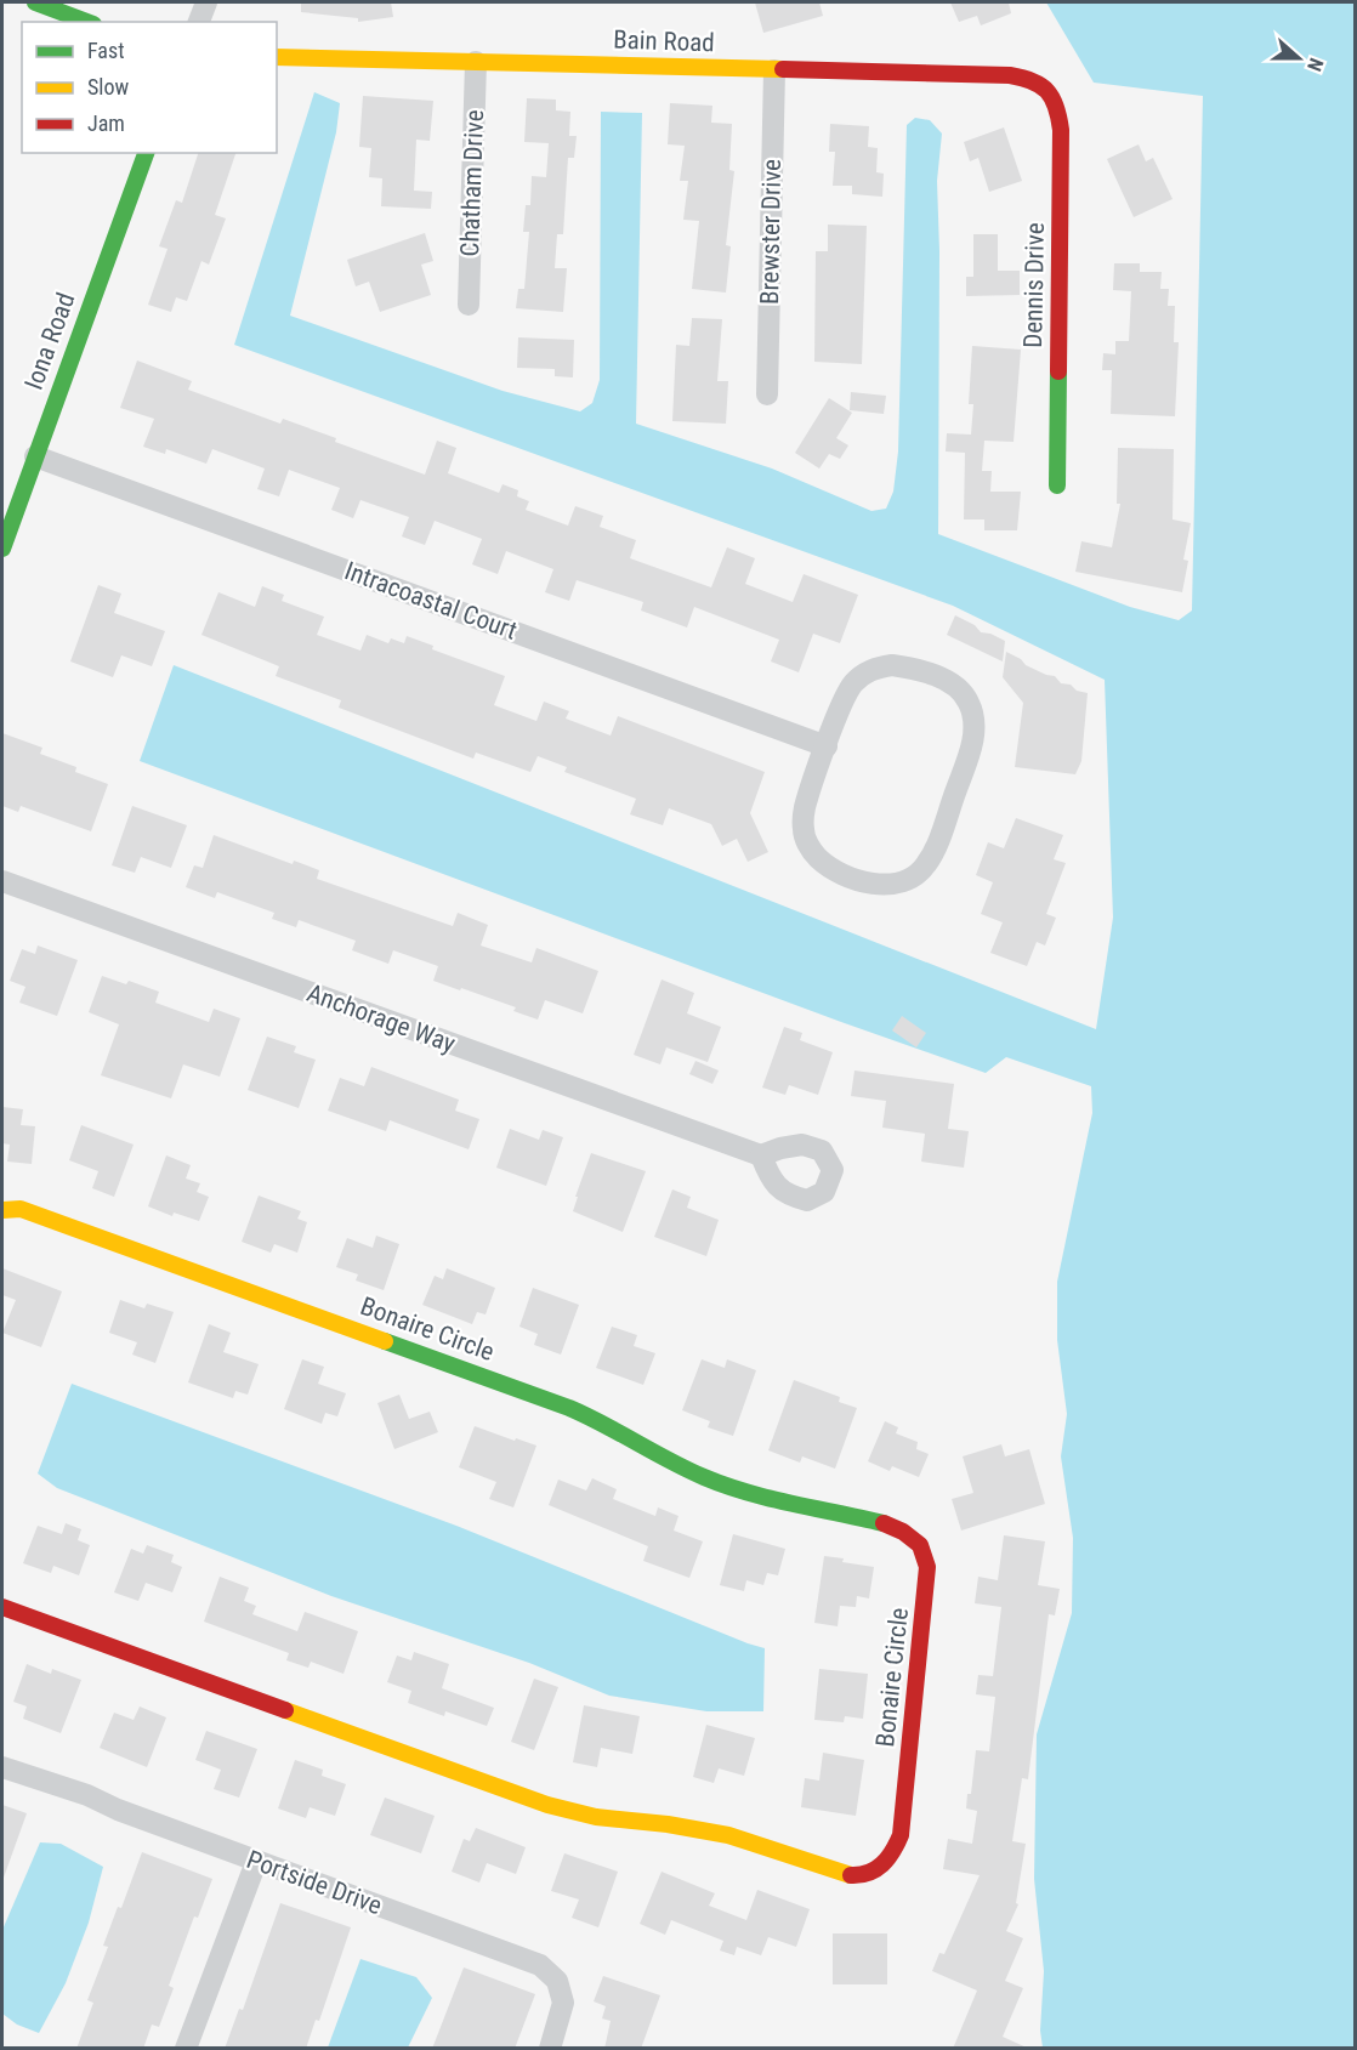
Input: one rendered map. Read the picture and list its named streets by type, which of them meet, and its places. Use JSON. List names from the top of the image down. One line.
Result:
{"streets":{"street":["Bain Road","Chatham Drive","Brewster Drive","Dennis Drive","Iona Road","Intracoastal Court","Anchorage Way","Bonaire Circle","Portside Drive"]},"crossings":[["Bain Road","Chatham Drive"],["Bain Road","Brewster Drive"],["Bain Road","Dennis Drive"],["Iona Road","Intracoastal Court"]],"legend":["Fast","Slow","Jam"],"north":"right"}
